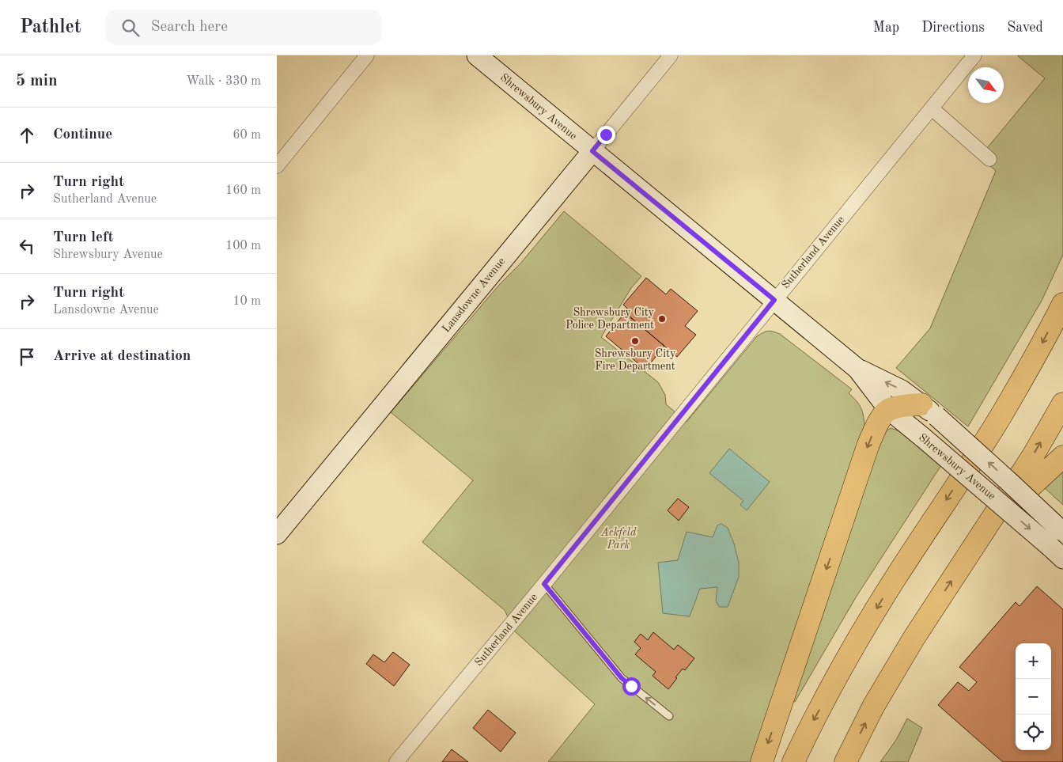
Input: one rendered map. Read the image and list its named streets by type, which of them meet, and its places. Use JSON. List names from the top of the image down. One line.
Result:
{"streets":{"main road":["Shrewsbury Avenue","Lansdowne Avenue"],"street":["Sutherland Avenue"]},"crossings":[["Shrewsbury Avenue","Sutherland Avenue"],["Shrewsbury Avenue","Lansdowne Avenue"]],"parks":["Ackfeld Park"],"places":["Shrewsbury City Police Department","Shrewsbury City Fire Department"],"north":"bottom right","page":{"header":"Pathlet","search":"Search here","nav":["Map","Directions","Saved"],"heading":["5 min","Walk · 330 m"],"list":[["Continue","60 m"],["Turn right","Sutherland Avenue","160 m"],["Turn left","Shrewsbury Avenue","100 m"],["Turn right","Lansdowne Avenue","10 m"],"Arrive at destination"],"map_buttons":["+","−"]}}
